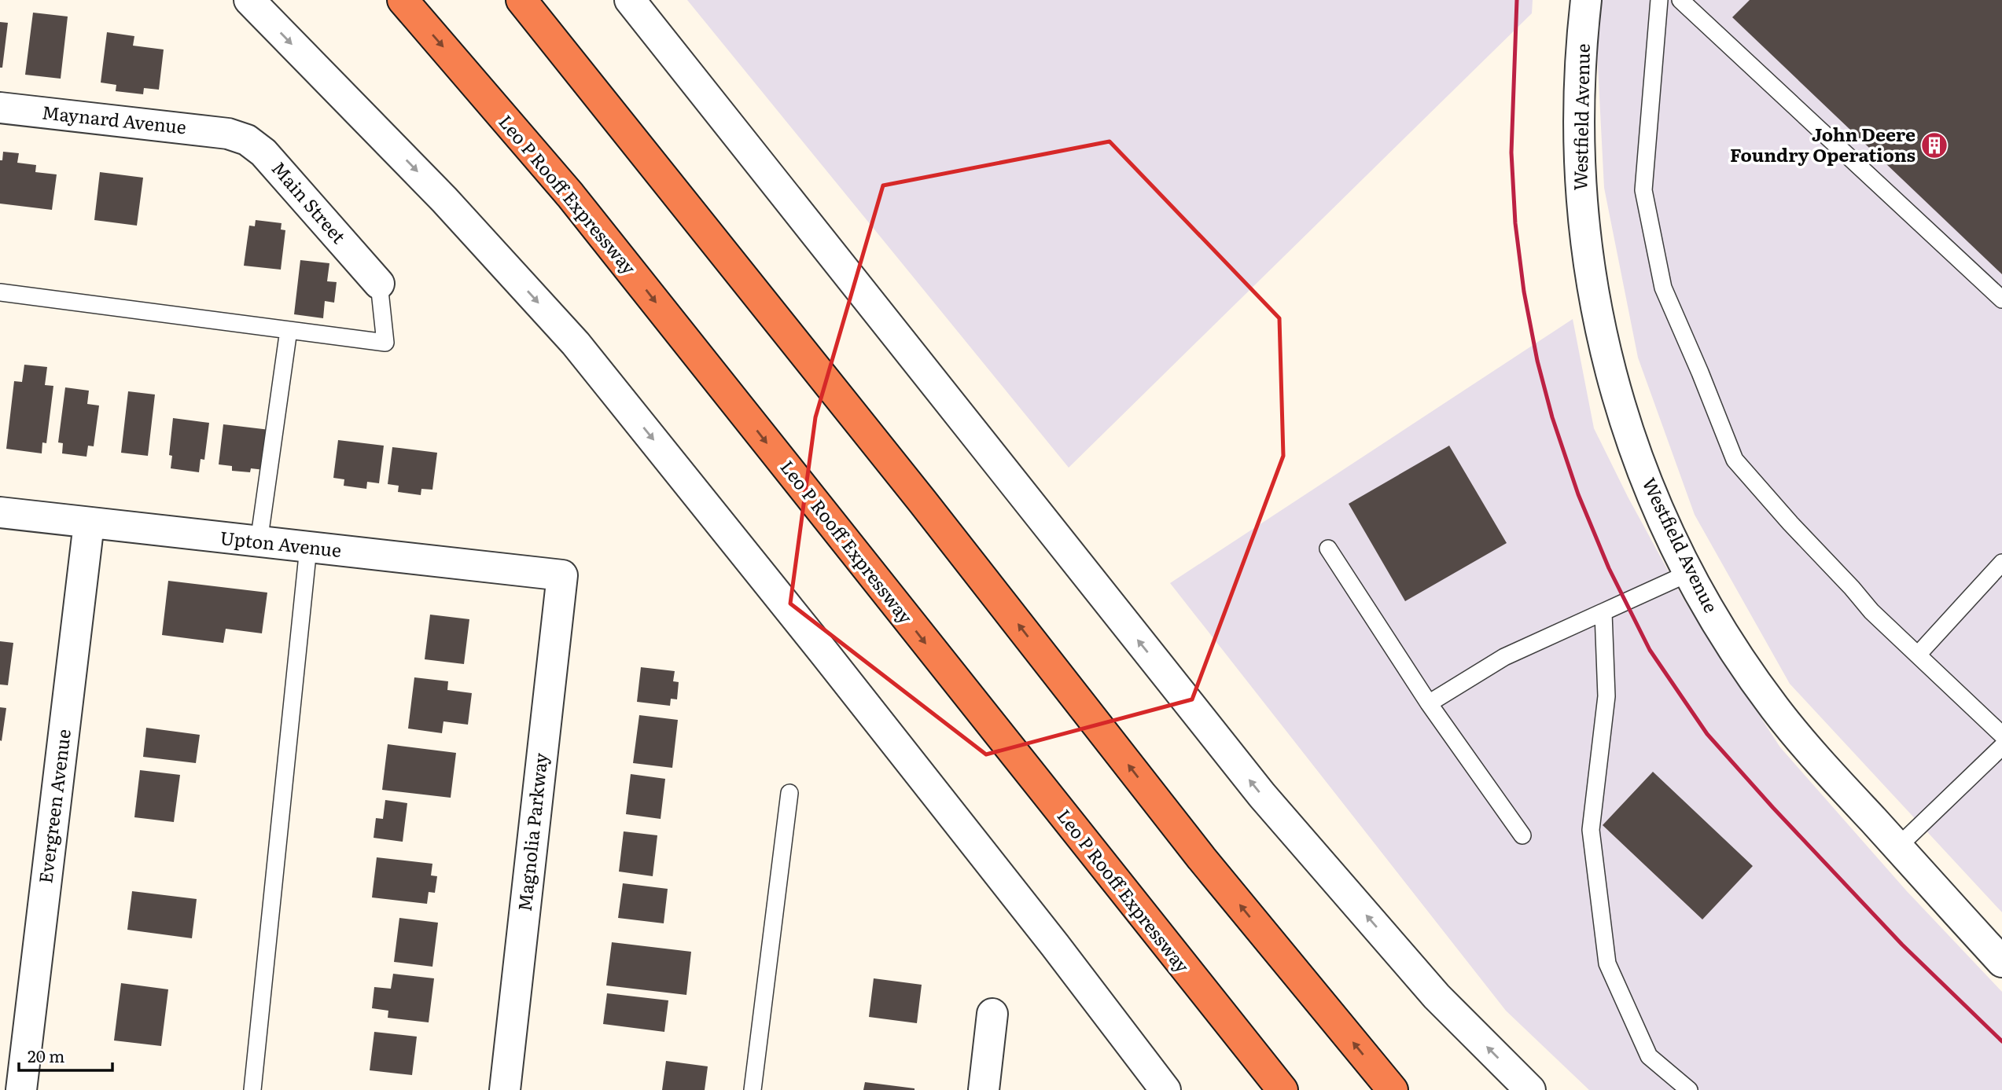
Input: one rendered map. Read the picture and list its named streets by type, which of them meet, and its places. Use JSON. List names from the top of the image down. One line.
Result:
{"streets":{"highway":["Leo P Rooff Expressway"],"street":["Westfield Avenue","Maynard Avenue","Main Street","Upton Avenue","Evergreen Avenue","Magnolia Parkway"]},"crossings":[["Maynard Avenue","Main Street"],["Upton Avenue","Evergreen Avenue"],["Upton Avenue","Magnolia Parkway"]],"places":{"building":["John Deere Foundry Operations"]},"scale_bar":"20 m"}
